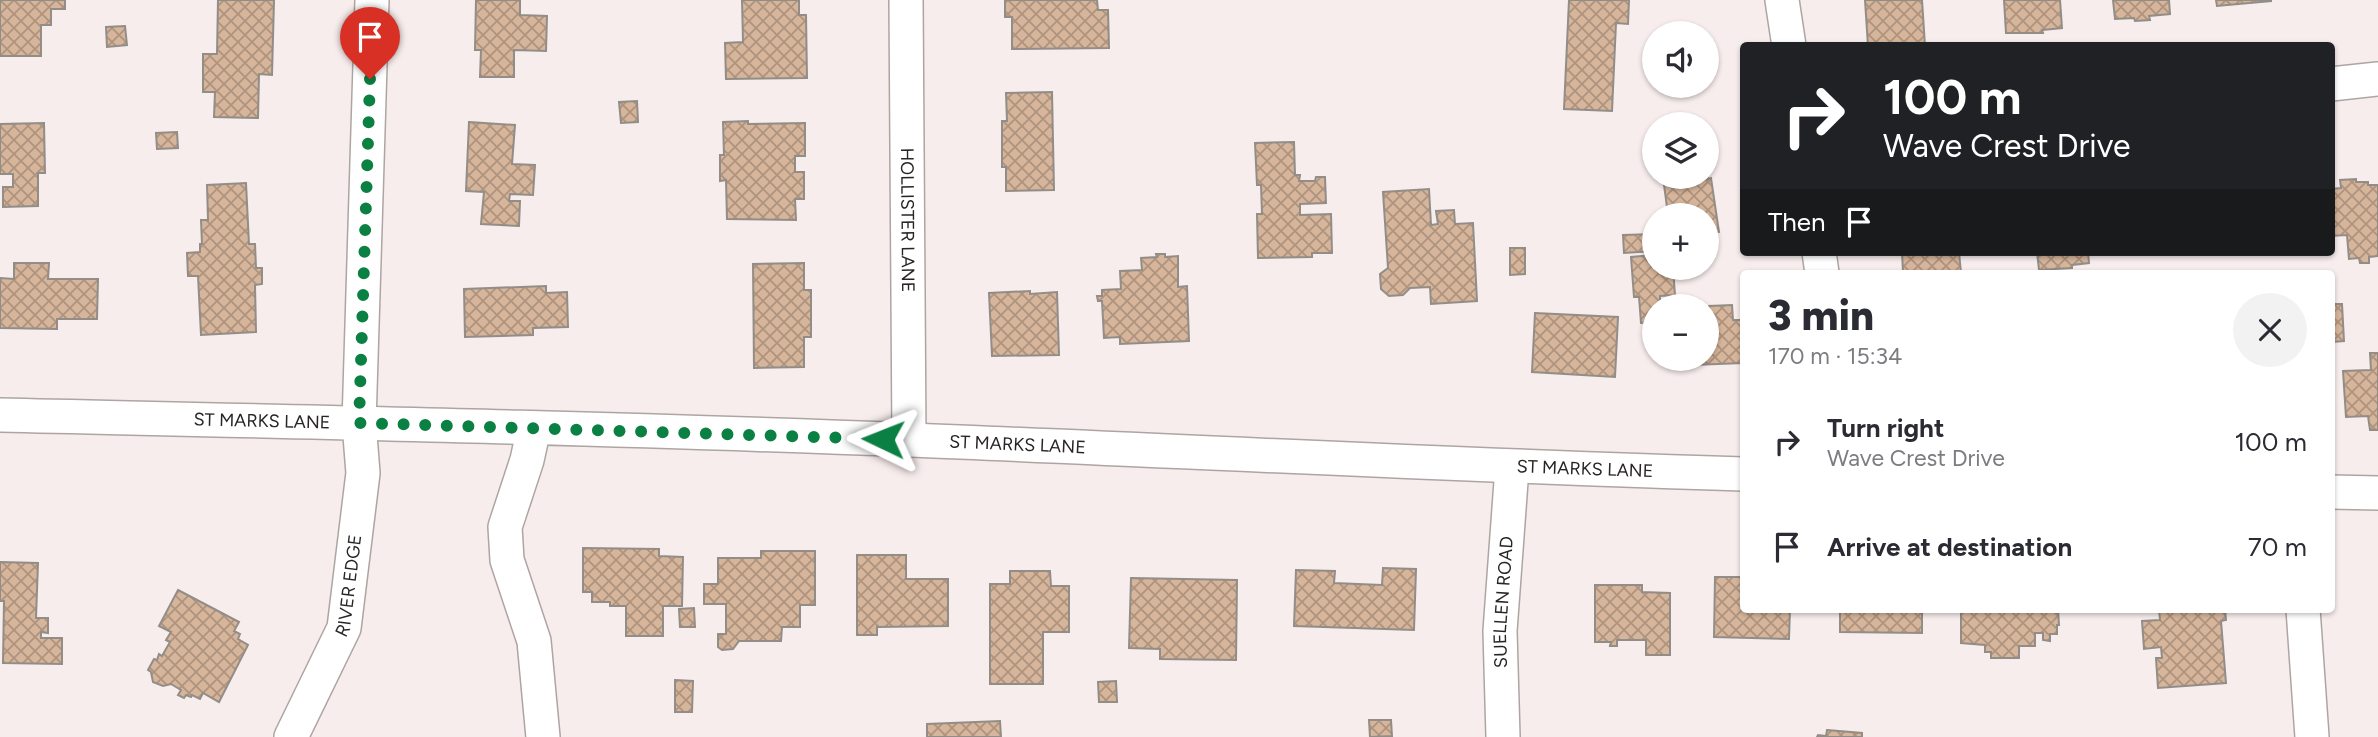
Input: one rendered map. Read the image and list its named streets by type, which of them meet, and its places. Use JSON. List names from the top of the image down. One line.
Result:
{"streets":{"street":["HOLLISTER LANE","ST MARKS LANE","RIVER EDGE","SUELLEN ROAD"]},"crossings":[["HOLLISTER LANE","ST MARKS LANE"],["ST MARKS LANE","RIVER EDGE"],["ST MARKS LANE","SUELLEN ROAD"]],"page":{"map_buttons":["+","−"],"turn":["100 m","Wave Crest Drive"],"then":"Then","heading":["3 min","170 m · 15:34"],"list":[{"name":"Turn right","note":"Wave Crest Drive","value":"100 m"},{"name":"Arrive at destination","value":"70 m"}]}}
